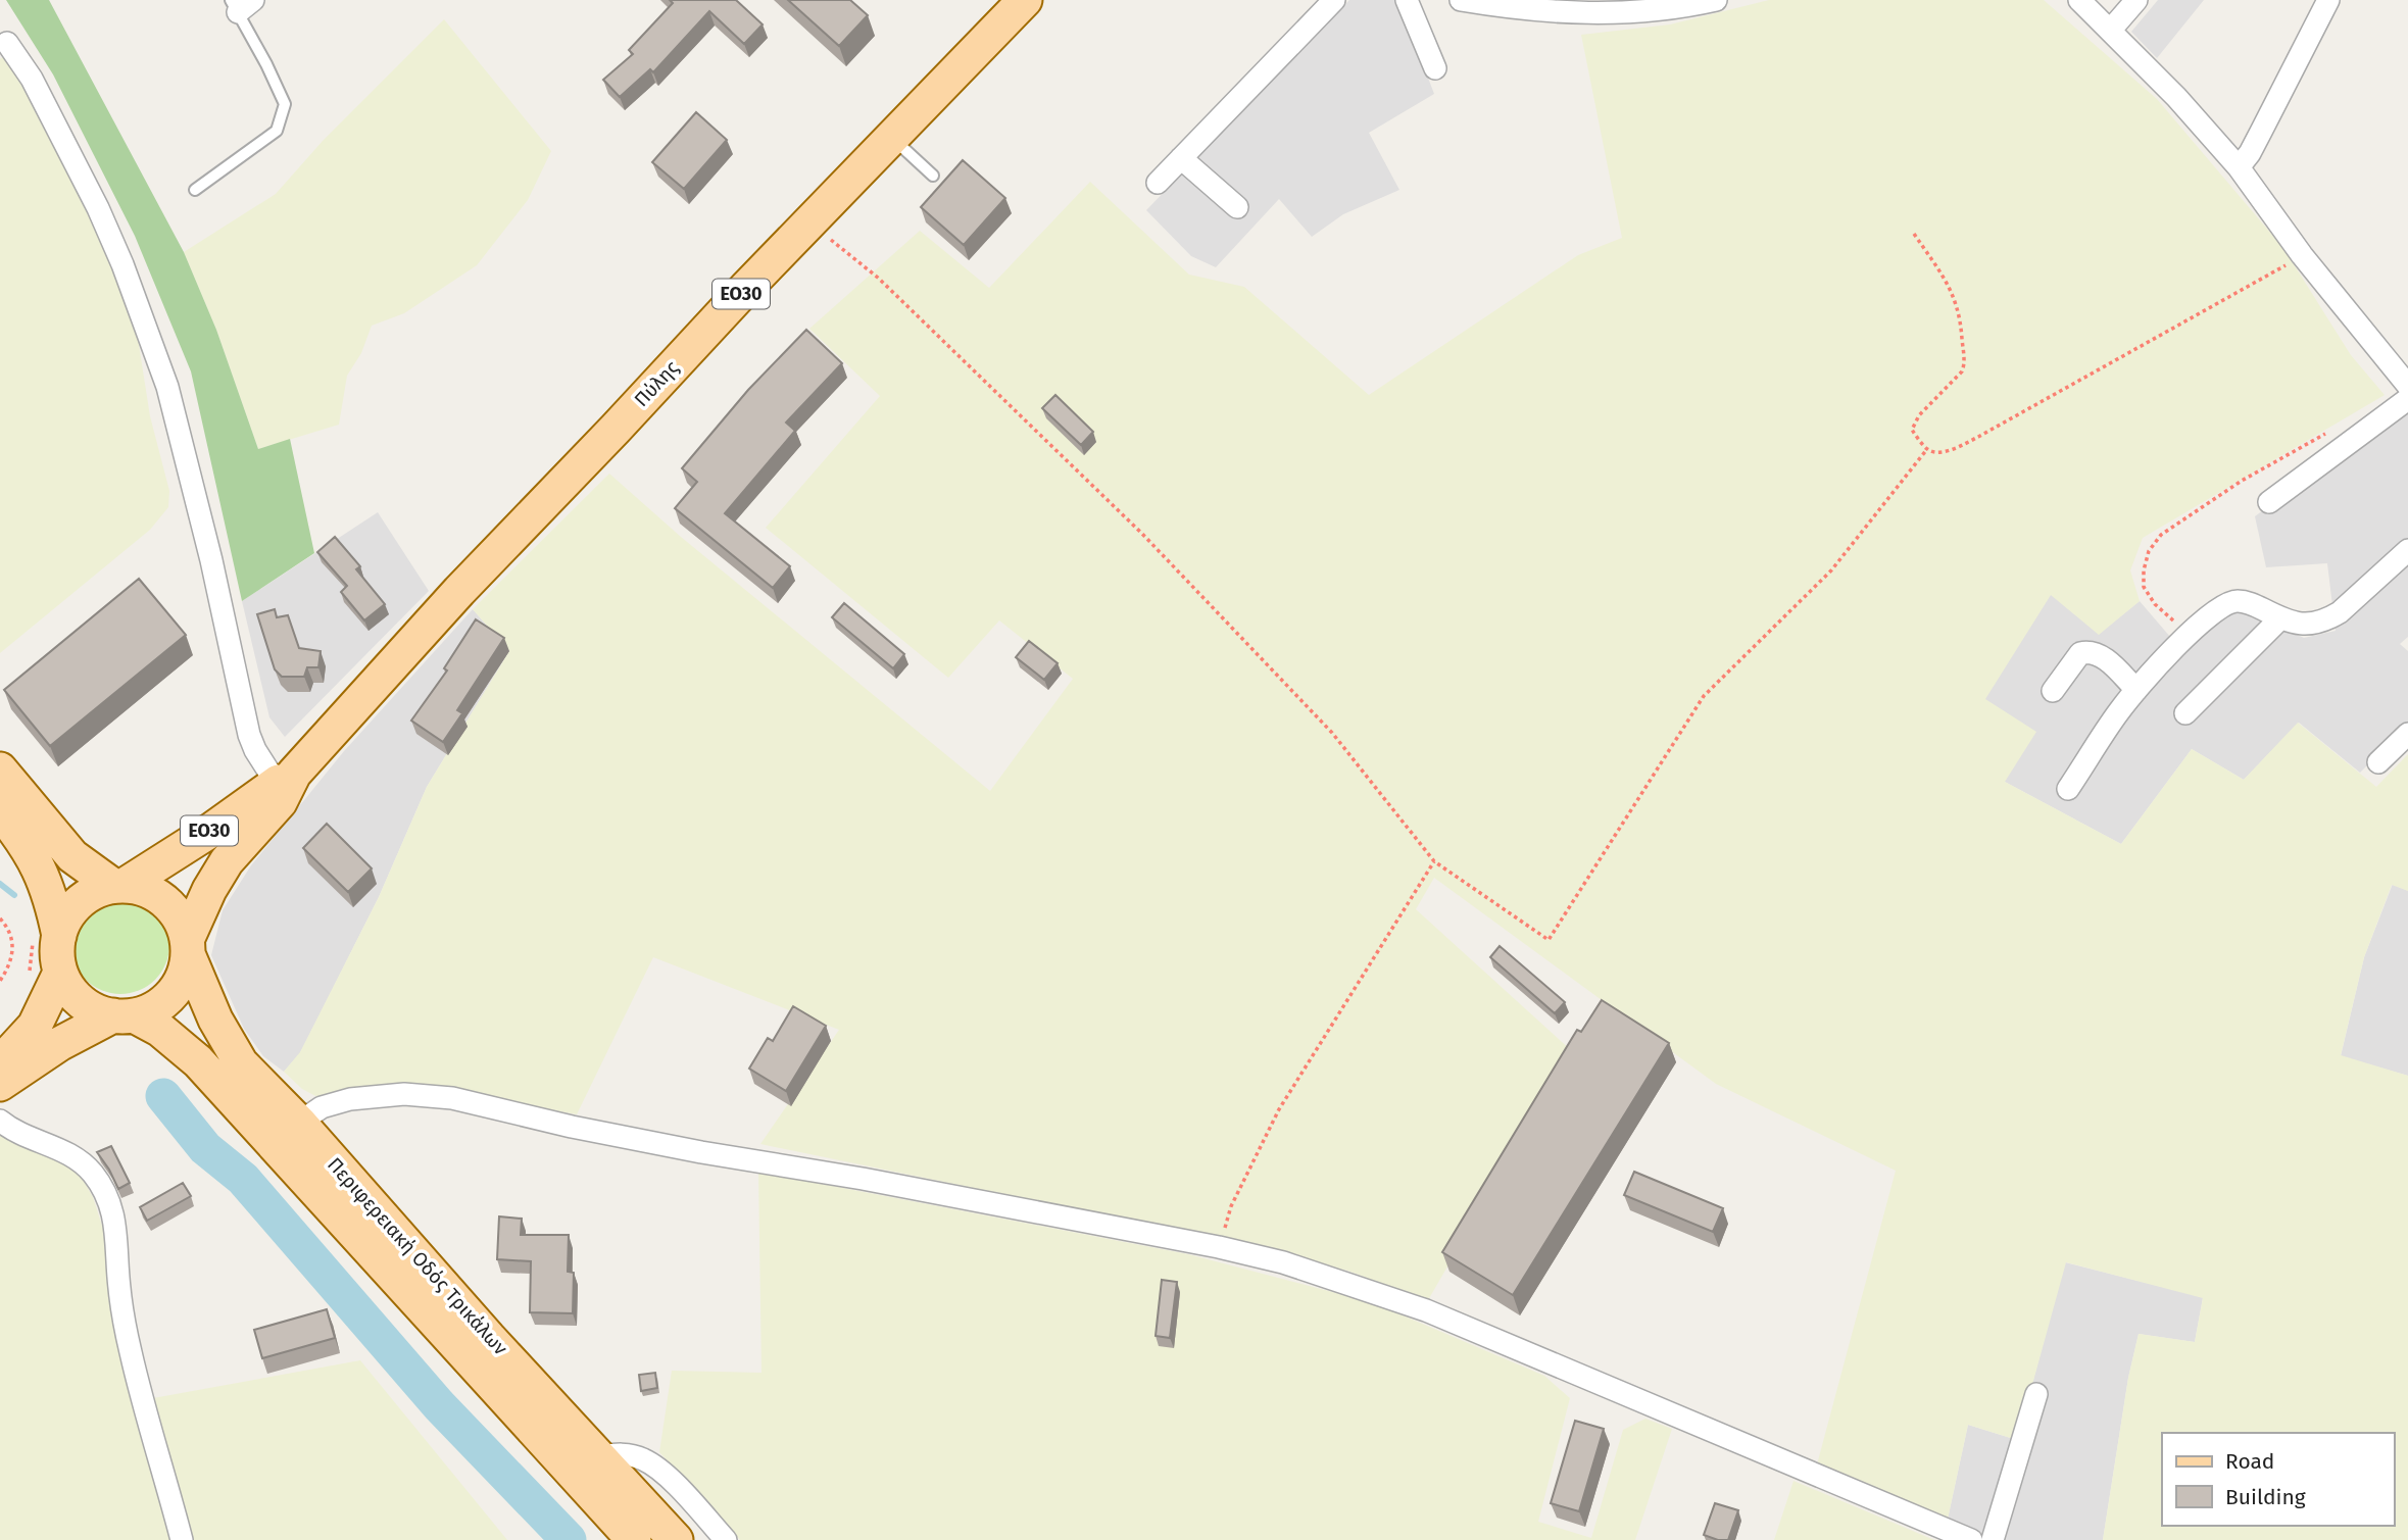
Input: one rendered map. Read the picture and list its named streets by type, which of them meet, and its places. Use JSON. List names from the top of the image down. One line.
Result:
{"streets":{"main road":["ΕΟ30","Πύλης","Περιφερειακή Οδός Τρικάλων"]},"crossings":[["ΕΟ30","Πύλης"],["ΕΟ30","Περιφερειακή Οδός Τρικάλων"]],"legend":["Road","Building"]}
